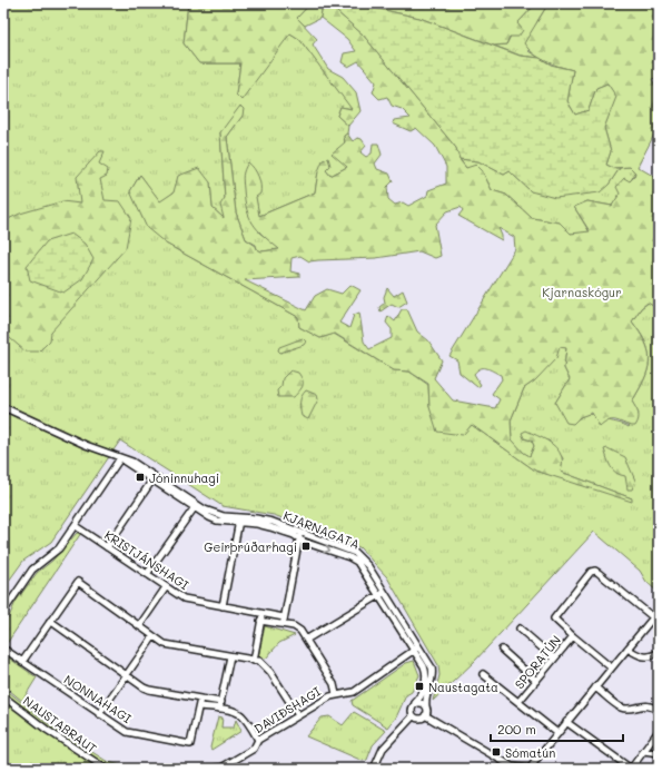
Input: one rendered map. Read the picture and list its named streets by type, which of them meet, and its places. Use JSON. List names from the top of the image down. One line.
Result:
{"streets":{"street":["KJARNAGATA","KRISTJÁNSHAGI","SPORATÚN","NONNAHAGI","DAVIÐSHAGI","NAUSTABRAUT"]},"crossings":[["KJARNAGATA","DAVIÐSHAGI"]],"parks":["Kjarnaskógur"],"places":{"transit":["Jóninnuhagi","Geirþrúðarhagi","Naustagata","Sómatún"]},"scale_bar":"200 m"}
